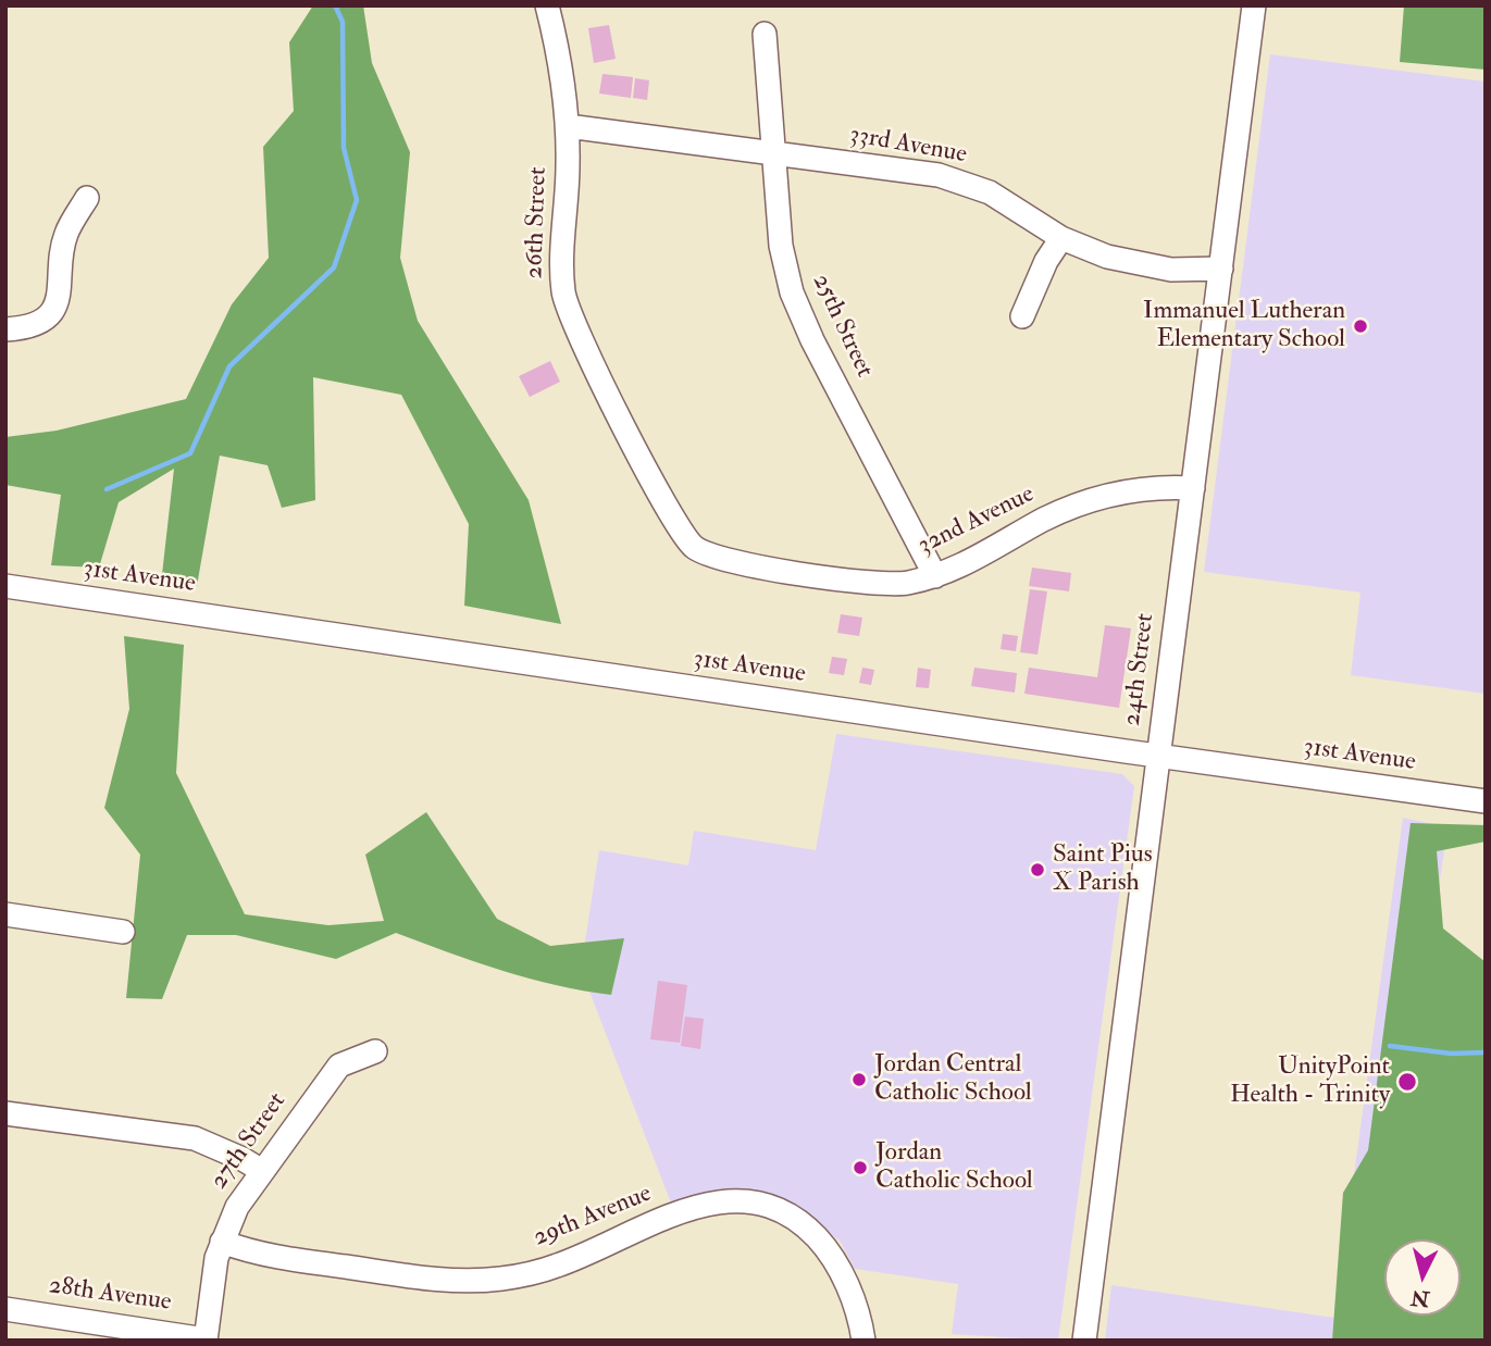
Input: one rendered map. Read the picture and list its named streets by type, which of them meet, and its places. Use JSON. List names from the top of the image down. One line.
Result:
{"streets":{"street":["33rd Avenue","26th Street","25th Street","32nd Avenue","31st Avenue","24th Street","27th Street","29th Avenue","28th Avenue"]},"crossings":[["33rd Avenue","26th Street"],["33rd Avenue","25th Street"],["33rd Avenue","24th Street"],["26th Street","32nd Avenue"],["25th Street","32nd Avenue"],["32nd Avenue","24th Street"],["31st Avenue","24th Street"],["27th Street","29th Avenue"],["27th Street","28th Avenue"]],"places":["Immanuel Lutheran Elementary School","Saint Pius X Parish","Jordan Central Catholic School","UnityPoint Health - Trinity","Jordan Catholic School"],"north":"bottom"}
